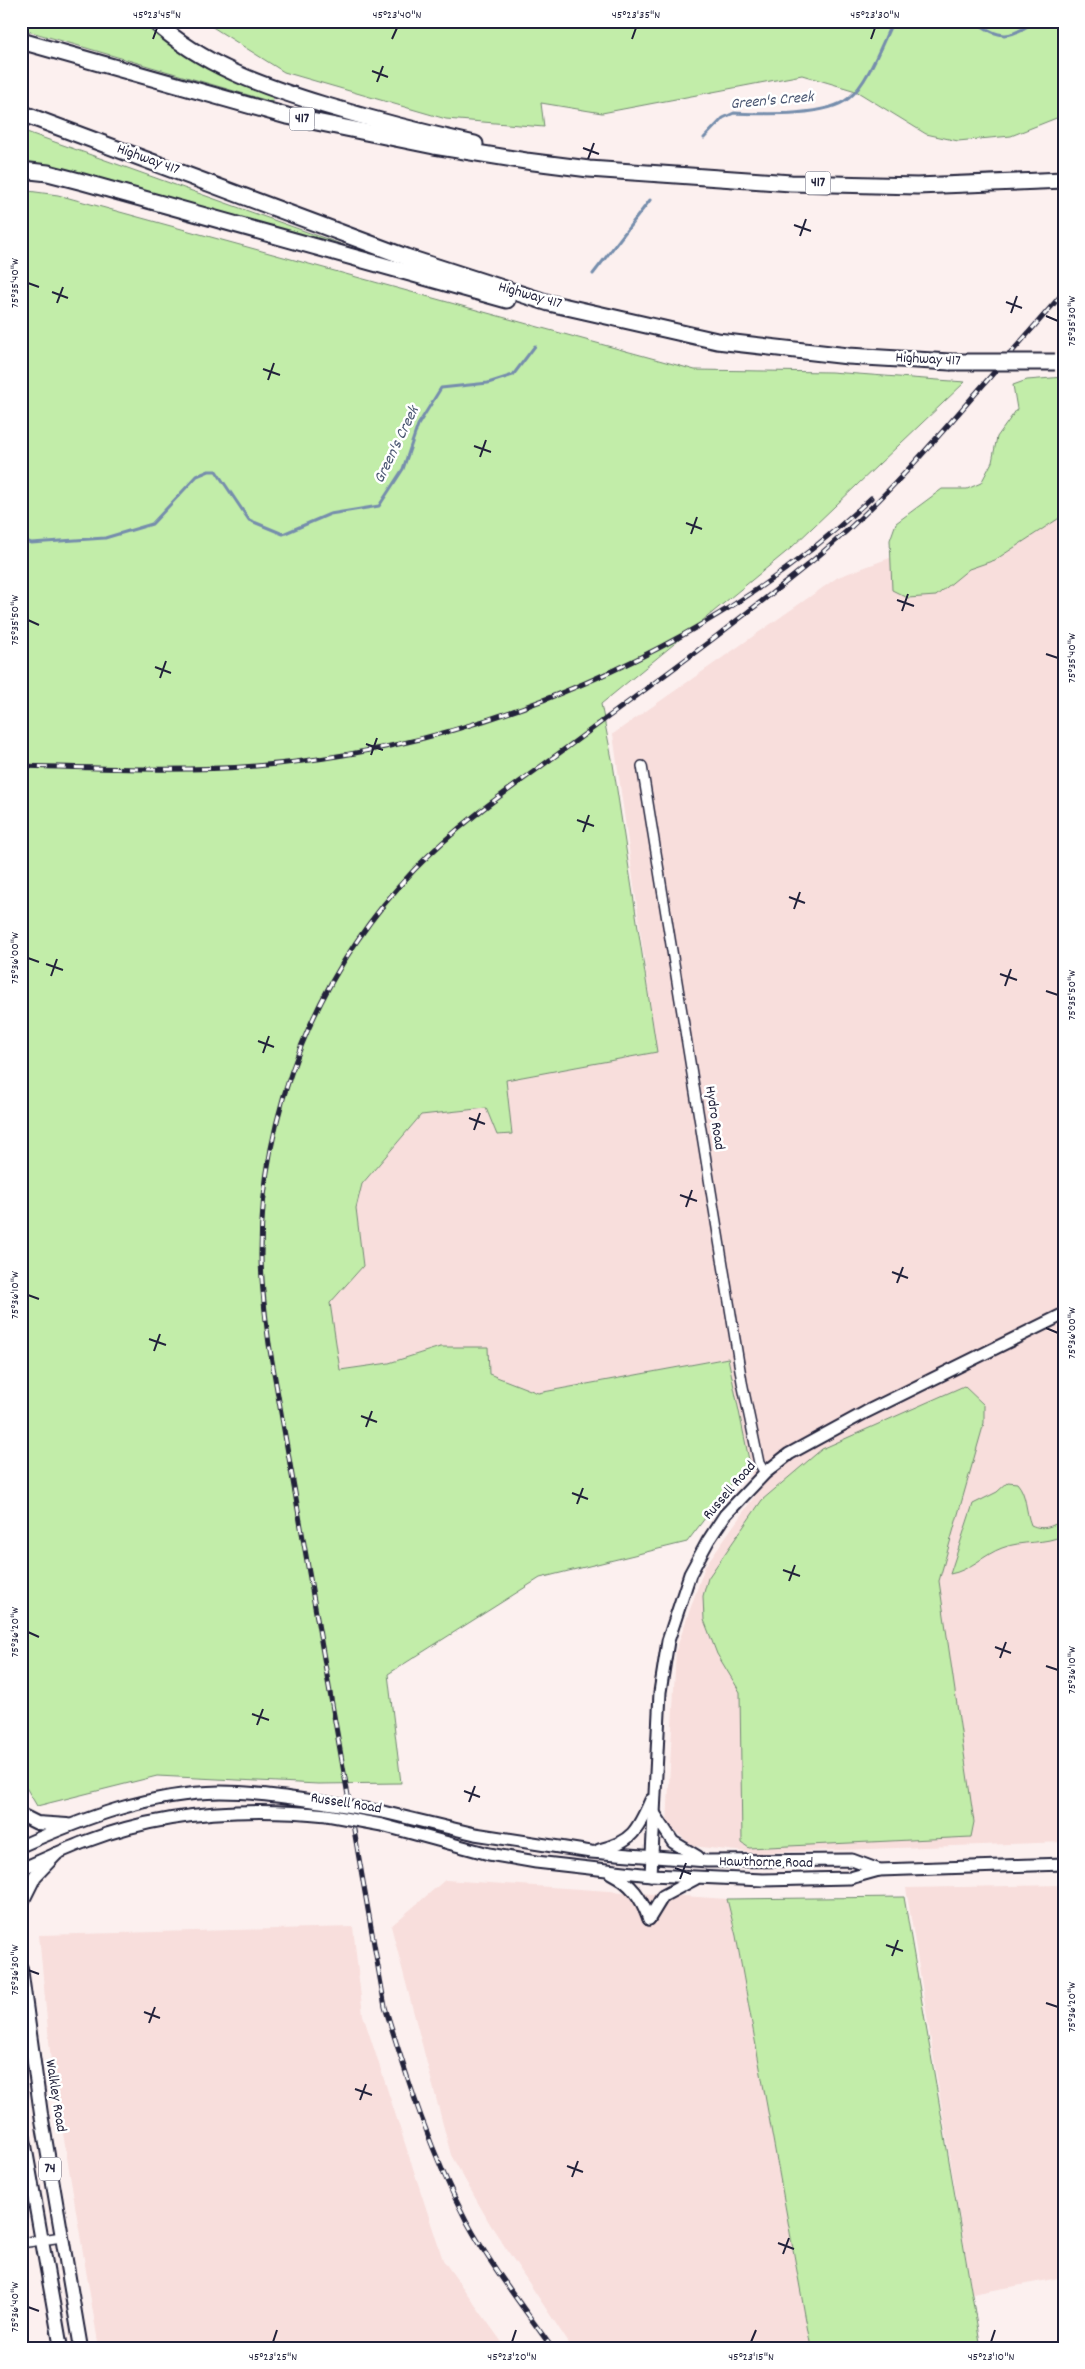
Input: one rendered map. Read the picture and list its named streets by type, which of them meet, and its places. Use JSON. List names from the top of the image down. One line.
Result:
{"streets":{"highway":["417","Highway 417"],"main road":["Russell Road","Hawthorne Road","Walkley Road","74"],"street":["Hydro Road"]},"crossings":[["Hydro Road","Russell Road"],["Russell Road","Hawthorne Road"]],"water":["Green's Creek"],"coordinates":["45°23'45\"N","45°23'40\"N","45°23'35\"N","45°23'30\"N","75°35'40\"W","75°35'30\"W","75°35'50\"W","75°36'00\"W","75°36'10\"W","75°36'20\"W","75°36'30\"W","75°36'40\"W","45°23'25\"N","45°23'20\"N","45°23'15\"N","45°23'10\"N"]}
